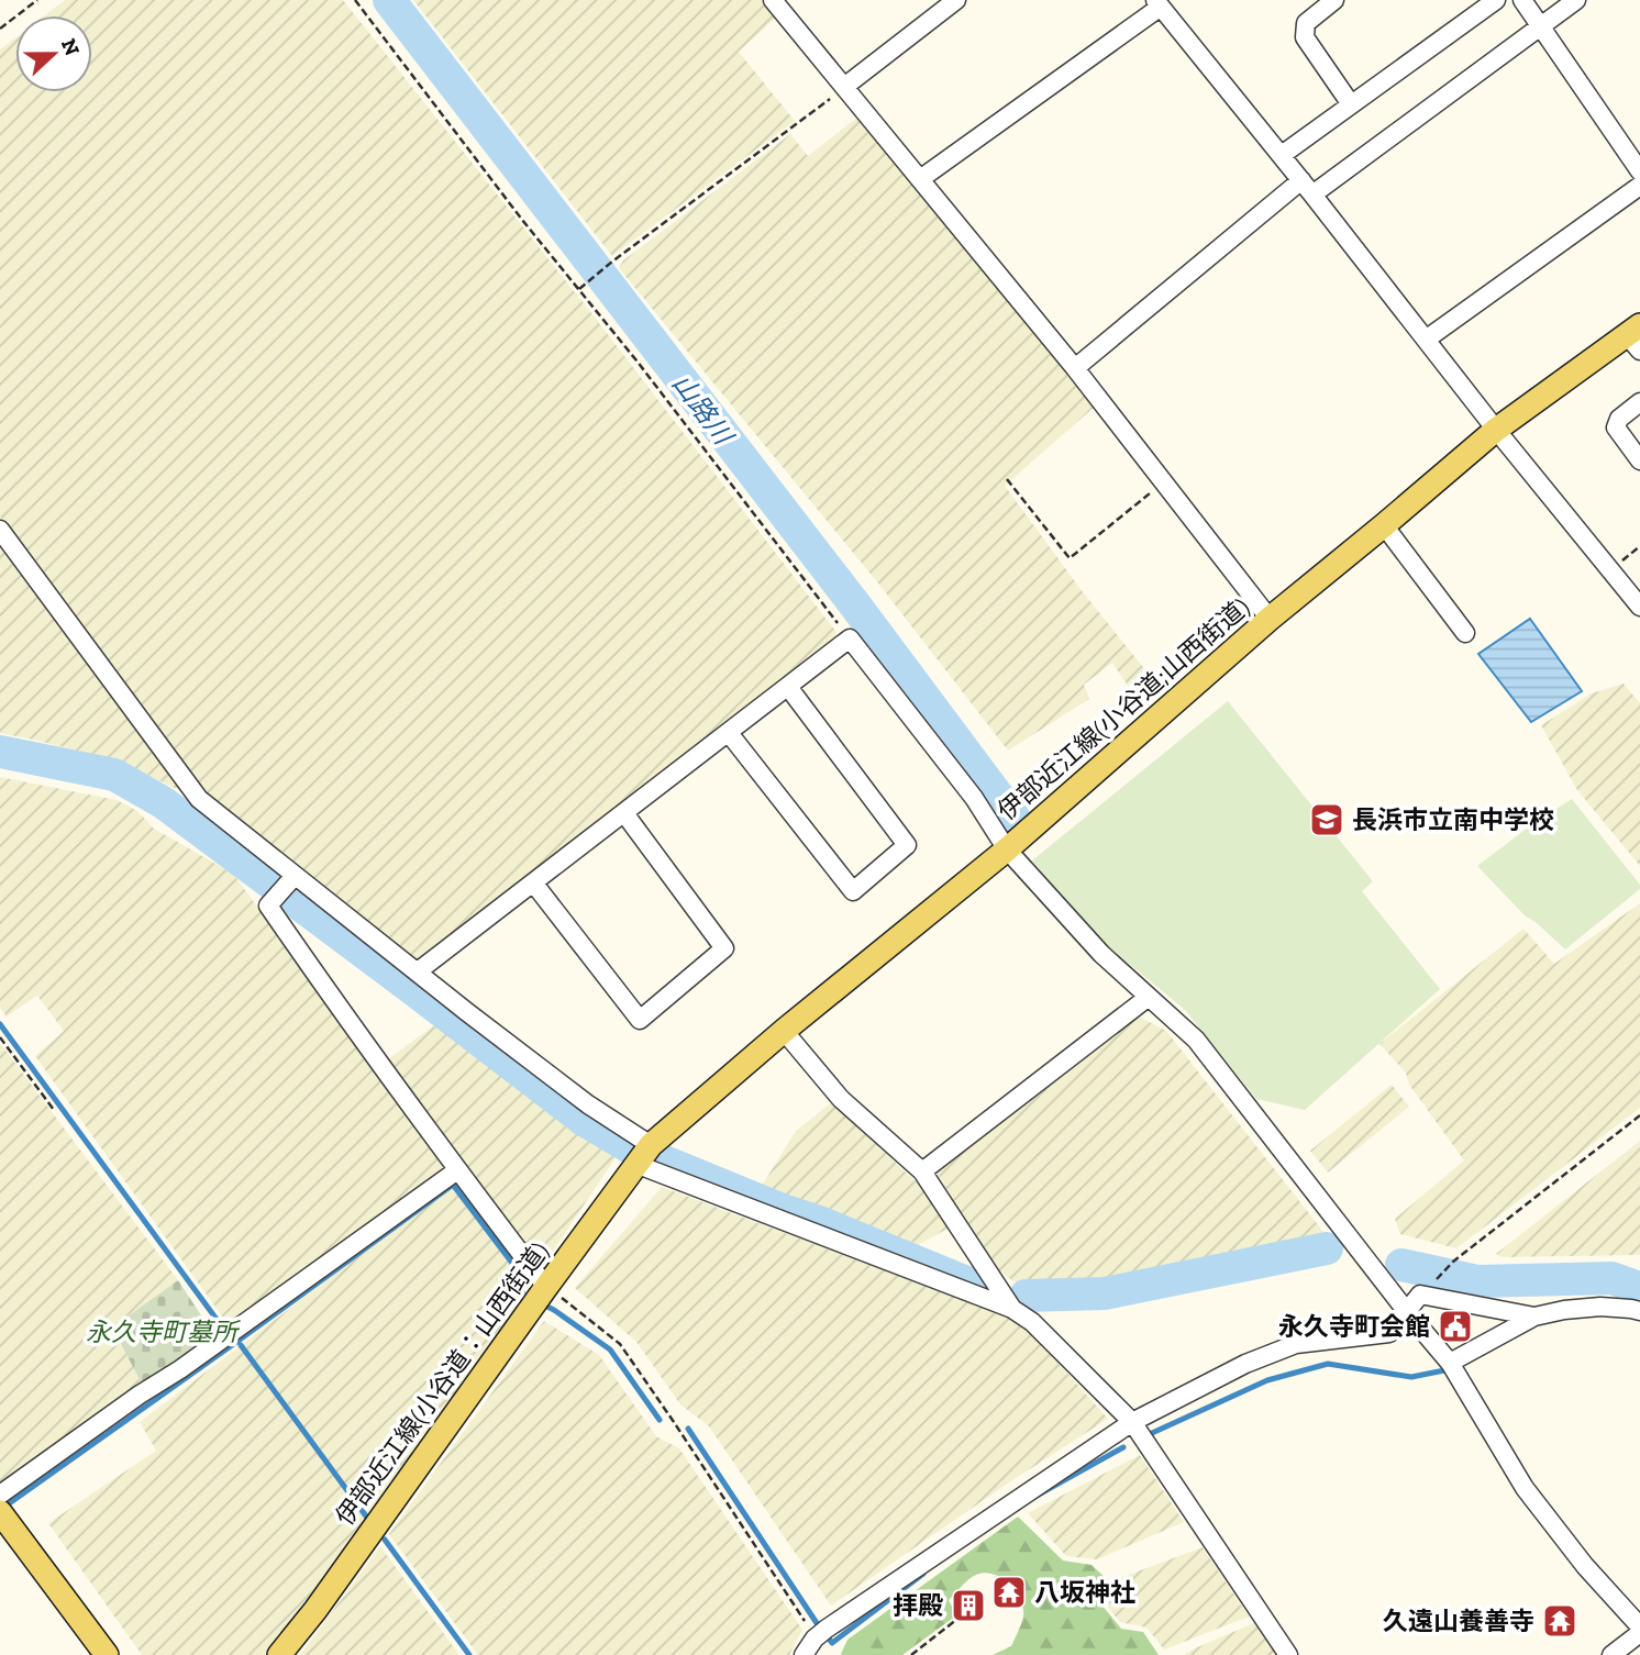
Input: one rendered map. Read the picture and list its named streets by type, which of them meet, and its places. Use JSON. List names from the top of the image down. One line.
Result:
{"streets":{"main road":["伊部近江線(小谷道;山西街道)","伊部近江線(小谷道：山西街道)"]},"crossings":[["伊部近江線(小谷道;山西街道)","伊部近江線(小谷道：山西街道)"]],"water":["山路川"],"parks":["永久寺町墓所"],"places":{"school or university":["長浜市立南中学校"],"public building":["永久寺町会館"],"temple":["八坂神社","久遠山養善寺"],"building":["拝殿"]},"north":"right"}
